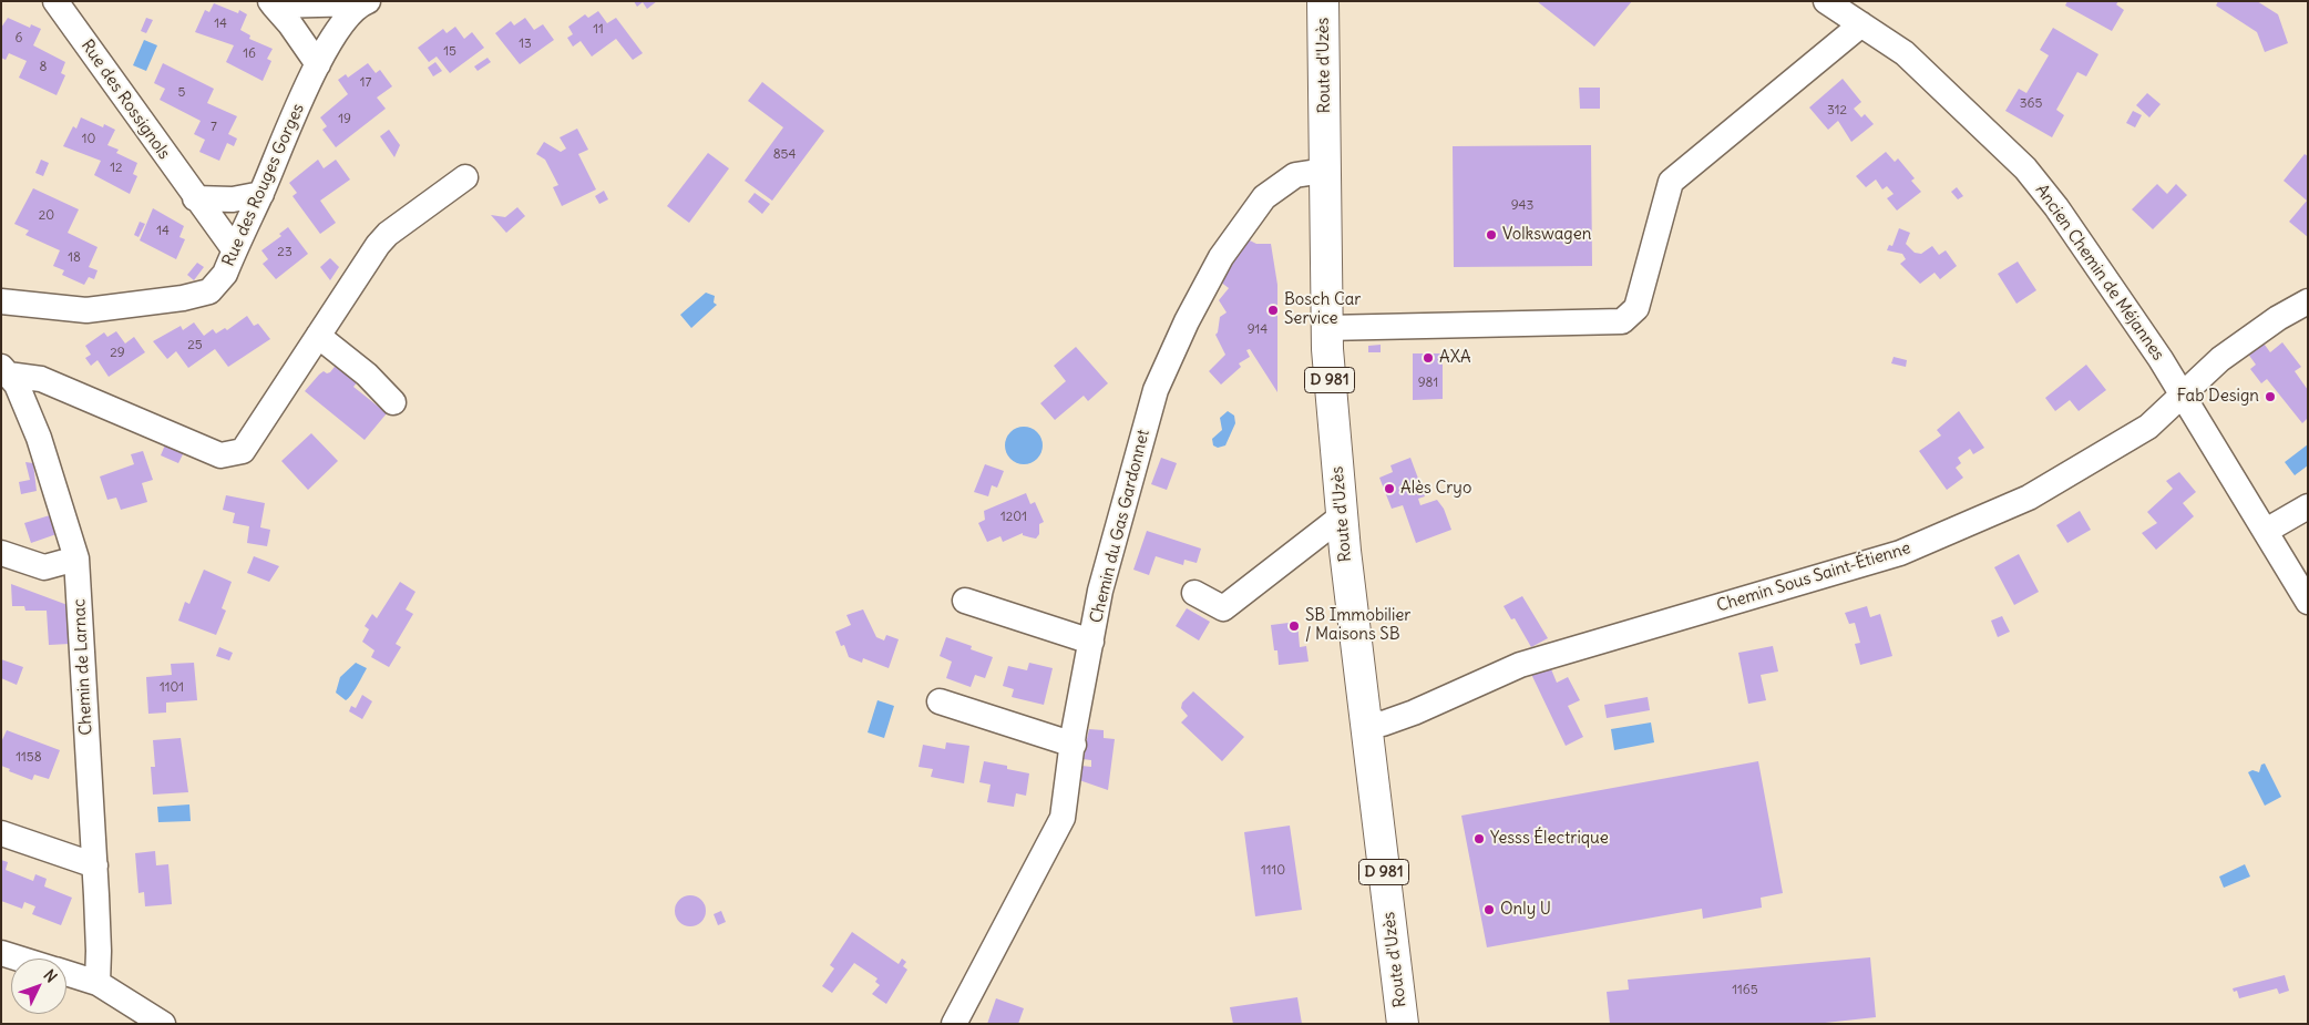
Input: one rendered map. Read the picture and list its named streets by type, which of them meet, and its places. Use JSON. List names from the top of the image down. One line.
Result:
{"streets":{"main road":["Route d'Uzès","D 981"],"street":["Rue des Rossignols","Rue des Rouges Gorges","Ancien Chemin de Méjannes","Chemin du Gas Gardonnet","Chemin Sous Saint-Étienne","Chemin de Larnac"]},"crossings":[["Route d'Uzès","Chemin du Gas Gardonnet"],["Route d'Uzès","Chemin Sous Saint-Étienne"],["Rue des Rossignols","Rue des Rouges Gorges"],["Ancien Chemin de Méjannes","Chemin Sous Saint-Étienne"]],"places":["Volkswagen","Bosch Car Service","AXA","Fab Design","Alès Cryo","SB Immobilier / Maisons SB","Yesss Électrique","Only U"],"house_numbers":["14","11","6","13","15","16","8","17","5","365","312","19","7","10","854","12","943","20","14","23","18","914","25","29","981","1201","1101","1158","1110","1165"],"north":"top right"}
